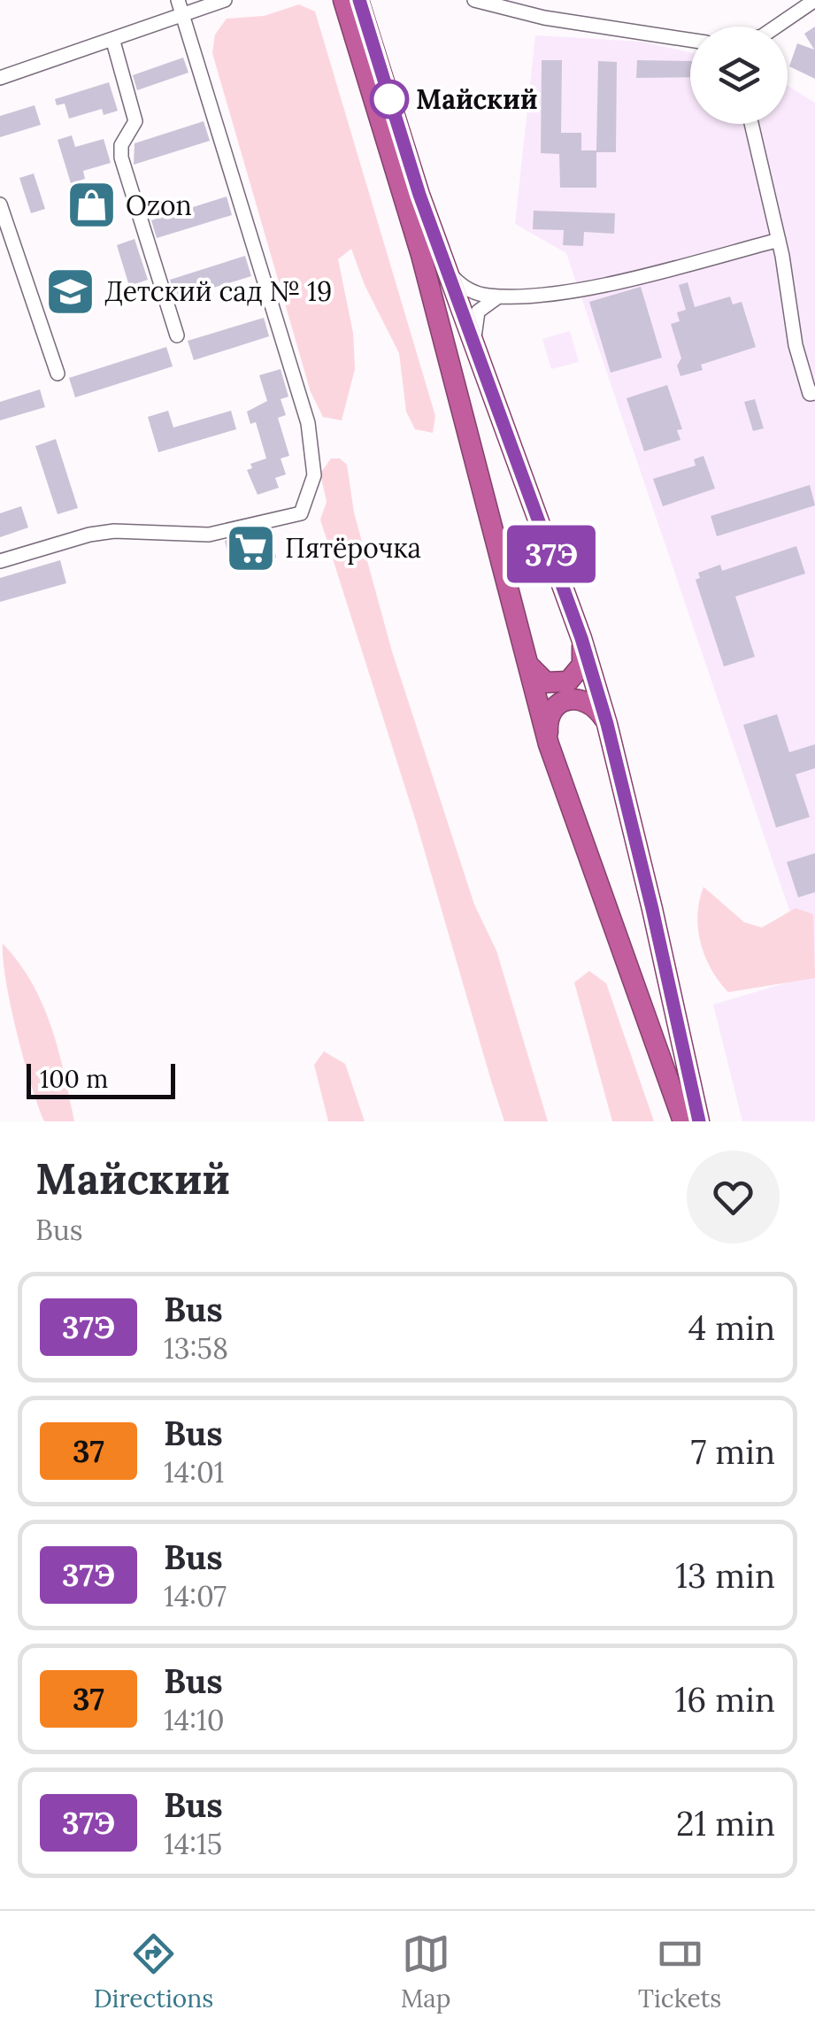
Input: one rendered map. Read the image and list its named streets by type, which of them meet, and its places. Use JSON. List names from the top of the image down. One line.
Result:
{"places":{"other":["Майский"],"shop":["Ozon"],"school or university":["Детский сад № 19"],"supermarket":["Пятёрочка"]},"lines":["bus line 37Э"],"scale_bar":"100 m","page":{"on_map":"37Э","scale":"100 m","heading":["Майский","Bus"],"list":[{"mark":"37Э","name":"Bus","note":"13:58","value":"4 min"},{"mark":"37","name":"Bus","note":"14:01","value":"7 min"},{"mark":"37Э","name":"Bus","note":"14:07","value":"13 min"},{"mark":"37","name":"Bus","note":"14:10","value":"16 min"},{"mark":"37Э","name":"Bus","note":"14:15","value":"21 min"}],"tabs":["Directions","Map","Tickets"]}}
